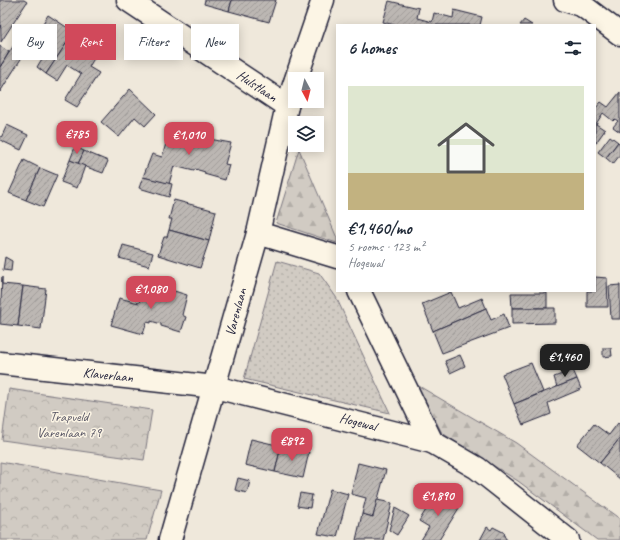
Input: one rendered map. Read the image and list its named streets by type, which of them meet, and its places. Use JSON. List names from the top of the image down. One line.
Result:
{"streets":{"street":["Hulstlaan","Varenlaan","Klaverlaan","Hogewal"]},"crossings":[["Hulstlaan","Varenlaan"],["Varenlaan","Klaverlaan"],["Varenlaan","Hogewal"],["Klaverlaan","Hogewal"]],"parks":["Trapveld Varenlaan 79"],"north":"bottom","page":{"chip":["Buy","Rent","Filters","New"],"heading":"6 homes","list":[{"name":"€1,460/mo","note":"5 rooms · 123 m² · Hogewal"}],"price":["€785","€1,010","€1,080","€1,460","€892","€1,890"]}}
